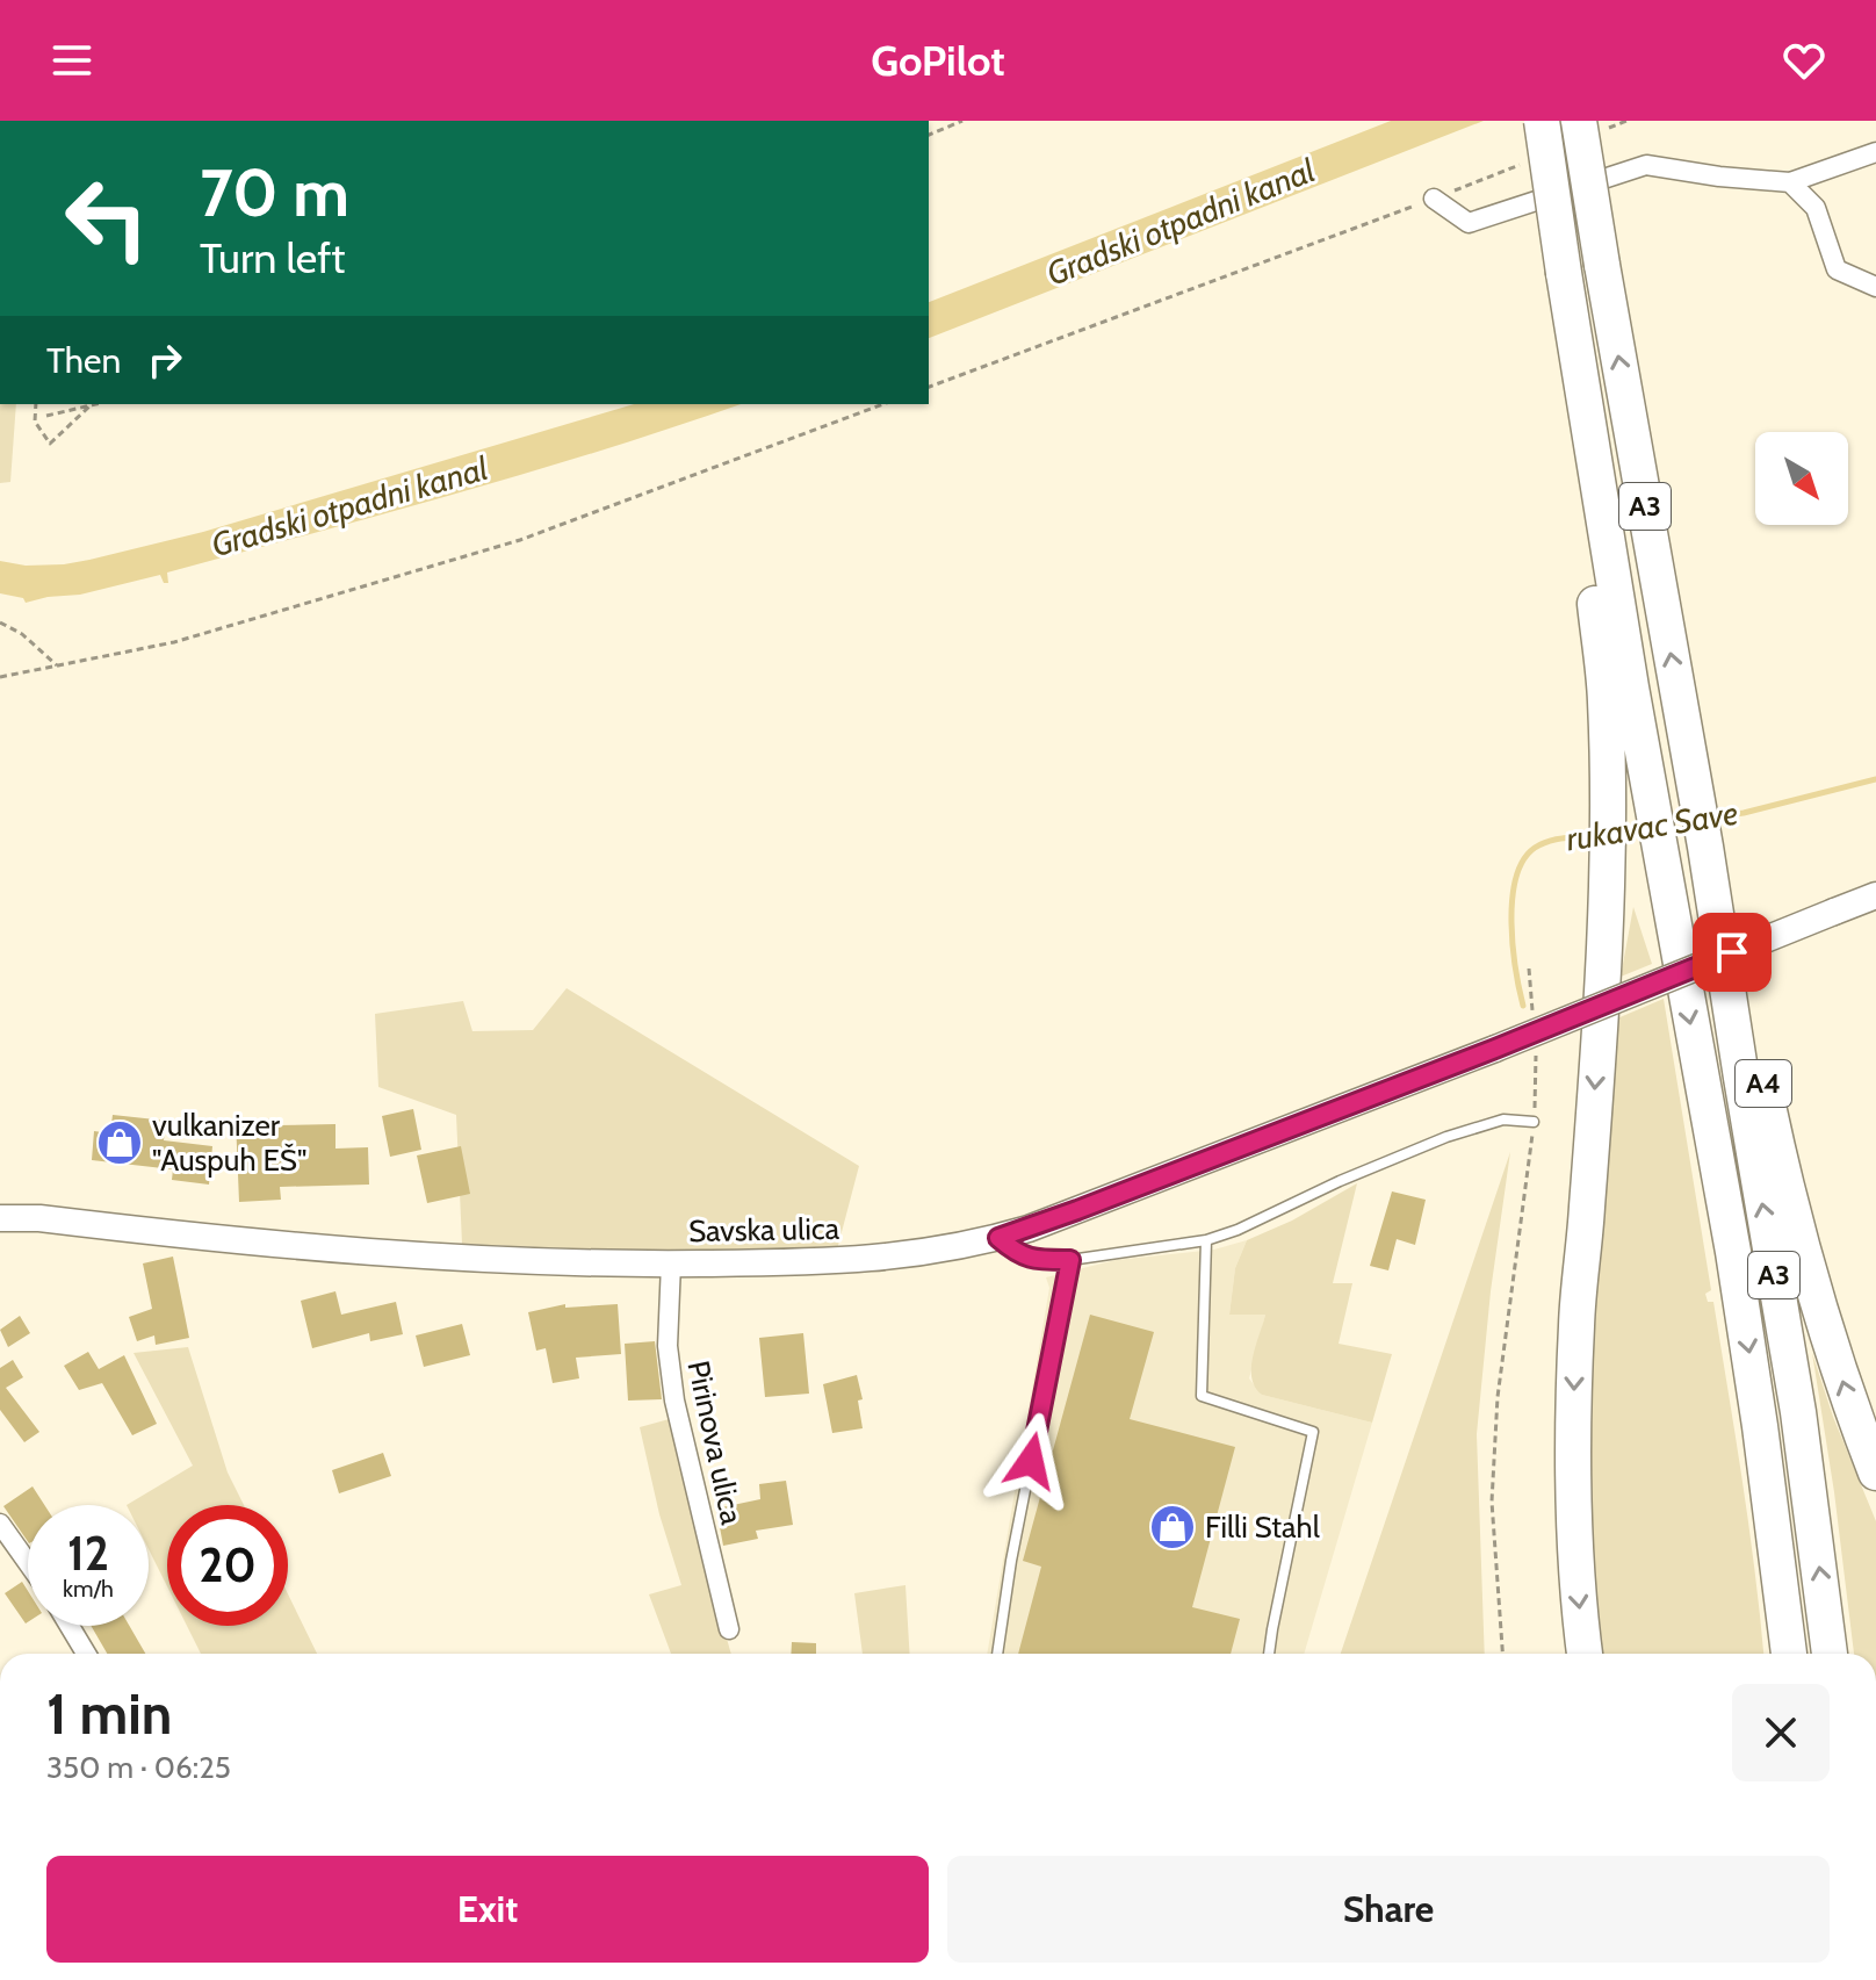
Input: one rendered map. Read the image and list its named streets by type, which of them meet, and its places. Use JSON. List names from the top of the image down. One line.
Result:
{"streets":{"highway":["A3","A4"],"main road":["Savska ulica"],"street":["Pirinova ulica"]},"crossings":[["A3","A4"],["Savska ulica","Pirinova ulica"]],"water":["Gradski otpadni kanal","rukavac Save"],"places":{"shop":["vulkanizer \"Auspuh EŠ\"","Filli Stahl"]},"north":"bottom right","page":{"header":"GoPilot","turn":["70 m","Turn left"],"then":"Then","speed":"12 km/h","limit":"20","heading":["1 min","350 m · 06:25"],"buttons":["Exit","Share"]}}
